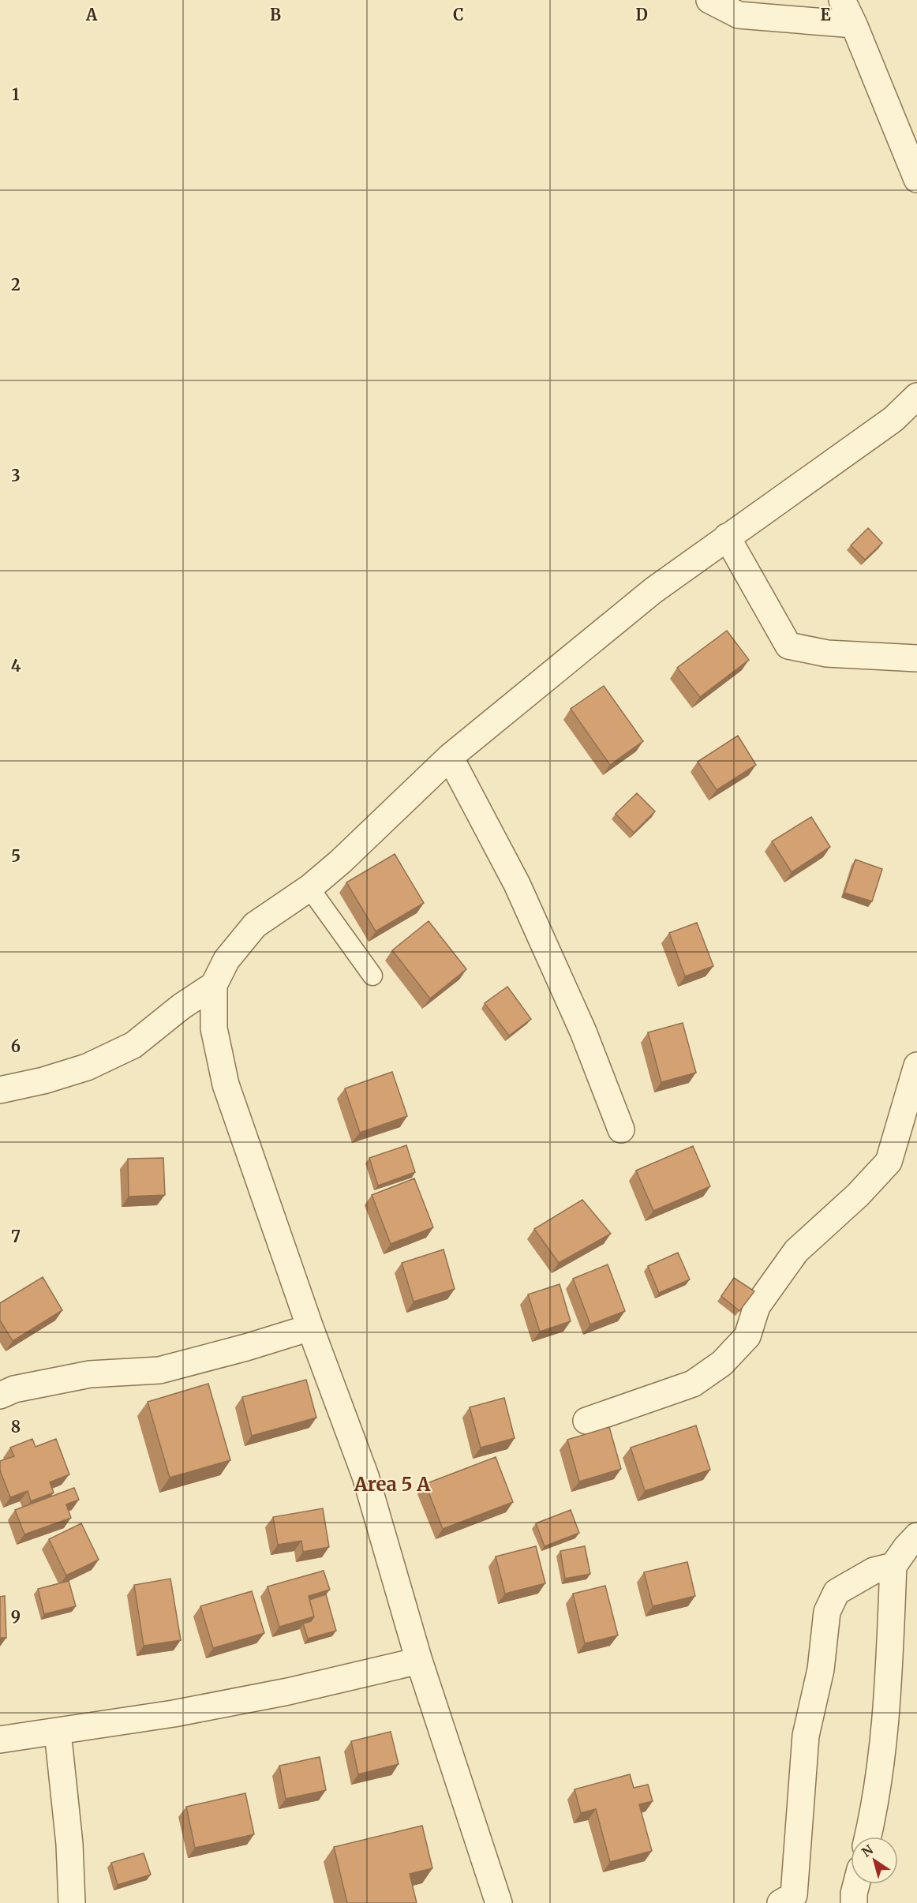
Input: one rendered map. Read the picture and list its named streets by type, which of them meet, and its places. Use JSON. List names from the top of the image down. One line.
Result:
{"districts":["Area 5 A"],"north":"top left","grid":{"columns":["A","B","C","D","E"],"rows":["1","2","3","4","5","6","7","8","9"]}}
